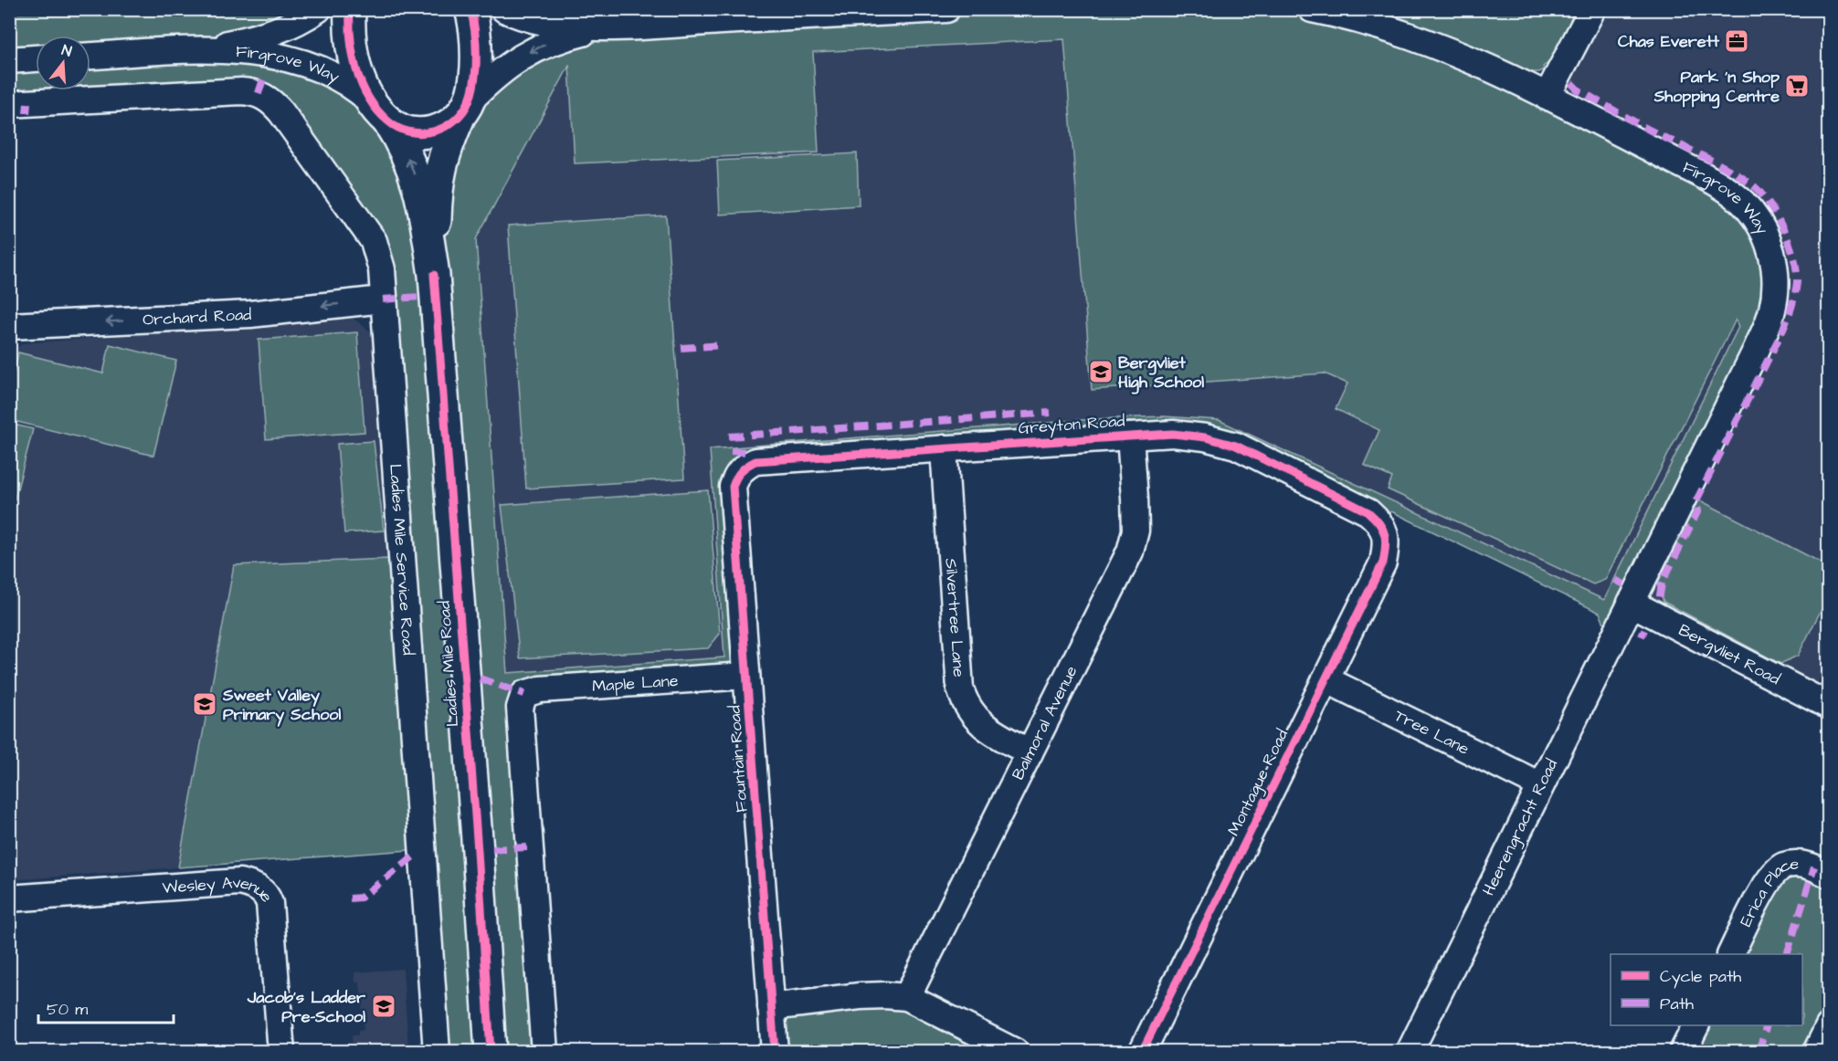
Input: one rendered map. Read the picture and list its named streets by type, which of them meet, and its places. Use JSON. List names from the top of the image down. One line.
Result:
{"streets":{"main road":["Ladies Mile Road"],"street":["Firgrove Way","Orchard Road","Greyton Road","Ladies Mile Service Road","Silvertree Lane","Bergvliet Road","Maple Lane","Balmoral Avenue","Tree Lane","Fountain Road","Montague Road","Heerengracht Road","Wesley Avenue","Erica Place"]},"crossings":[["Firgrove Way","Bergvliet Road"],["Firgrove Way","Ladies Mile Road"],["Firgrove Way","Heerengracht Road"],["Orchard Road","Ladies Mile Service Road"],["Greyton Road","Silvertree Lane"],["Greyton Road","Balmoral Avenue"],["Greyton Road","Fountain Road"],["Greyton Road","Montague Road"],["Silvertree Lane","Balmoral Avenue"],["Bergvliet Road","Heerengracht Road"],["Maple Lane","Fountain Road"],["Tree Lane","Montague Road"],["Tree Lane","Heerengracht Road"]],"one_way":["Orchard Road"],"places":{"office":["Chas Everett"],"supermarket":["Park 'n Shop Shopping Centre"],"school or university":["Bergvliet High School","Sweet Valley Primary School","Jacob's Ladder Pre-School"]},"legend":["Cycle path","Path"],"scale_bar":"50 m","north":"top"}
